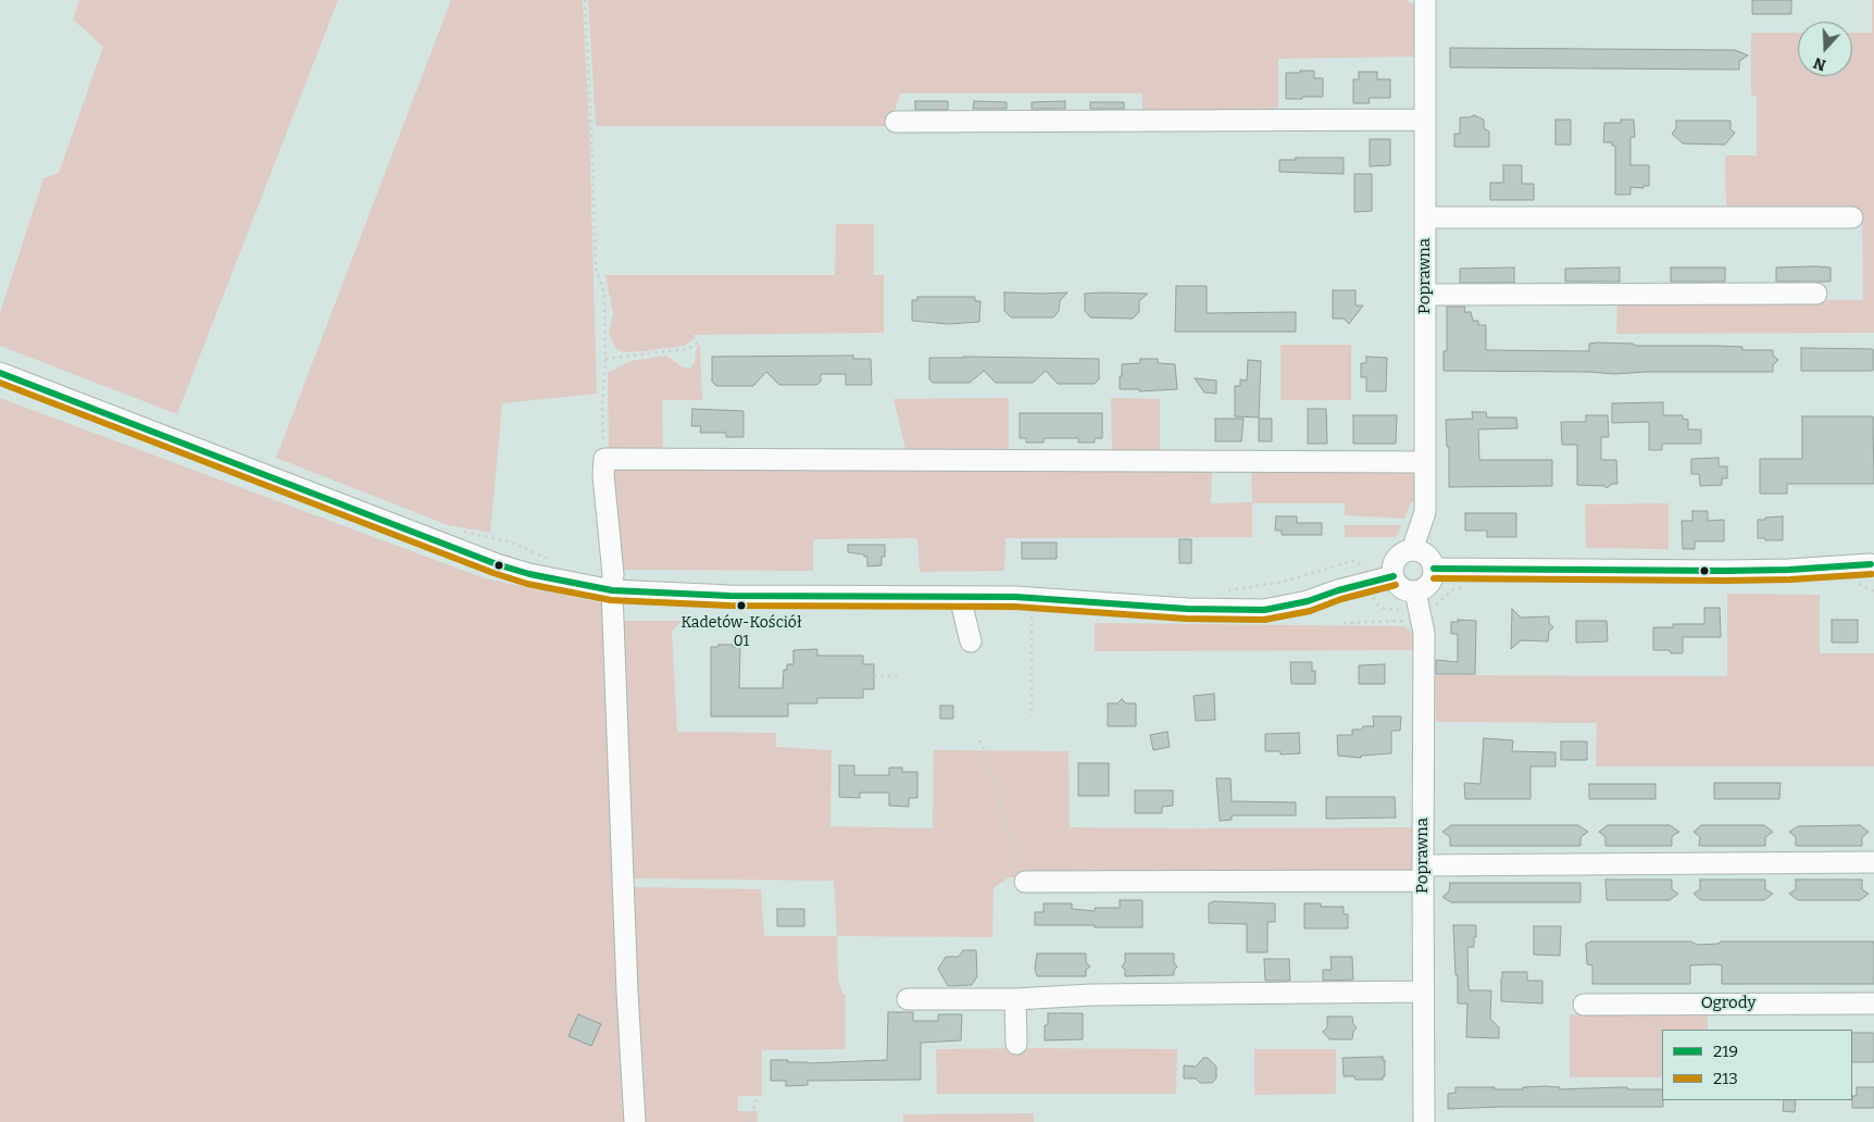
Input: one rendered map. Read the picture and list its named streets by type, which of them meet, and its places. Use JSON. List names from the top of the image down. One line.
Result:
{"streets":{"street":["Poprawna","Ogrody"]},"places":["Kadetów-Kościół 01"],"lines":["transit line 219","transit line 213"],"legend":["219","213"],"north":"bottom"}
